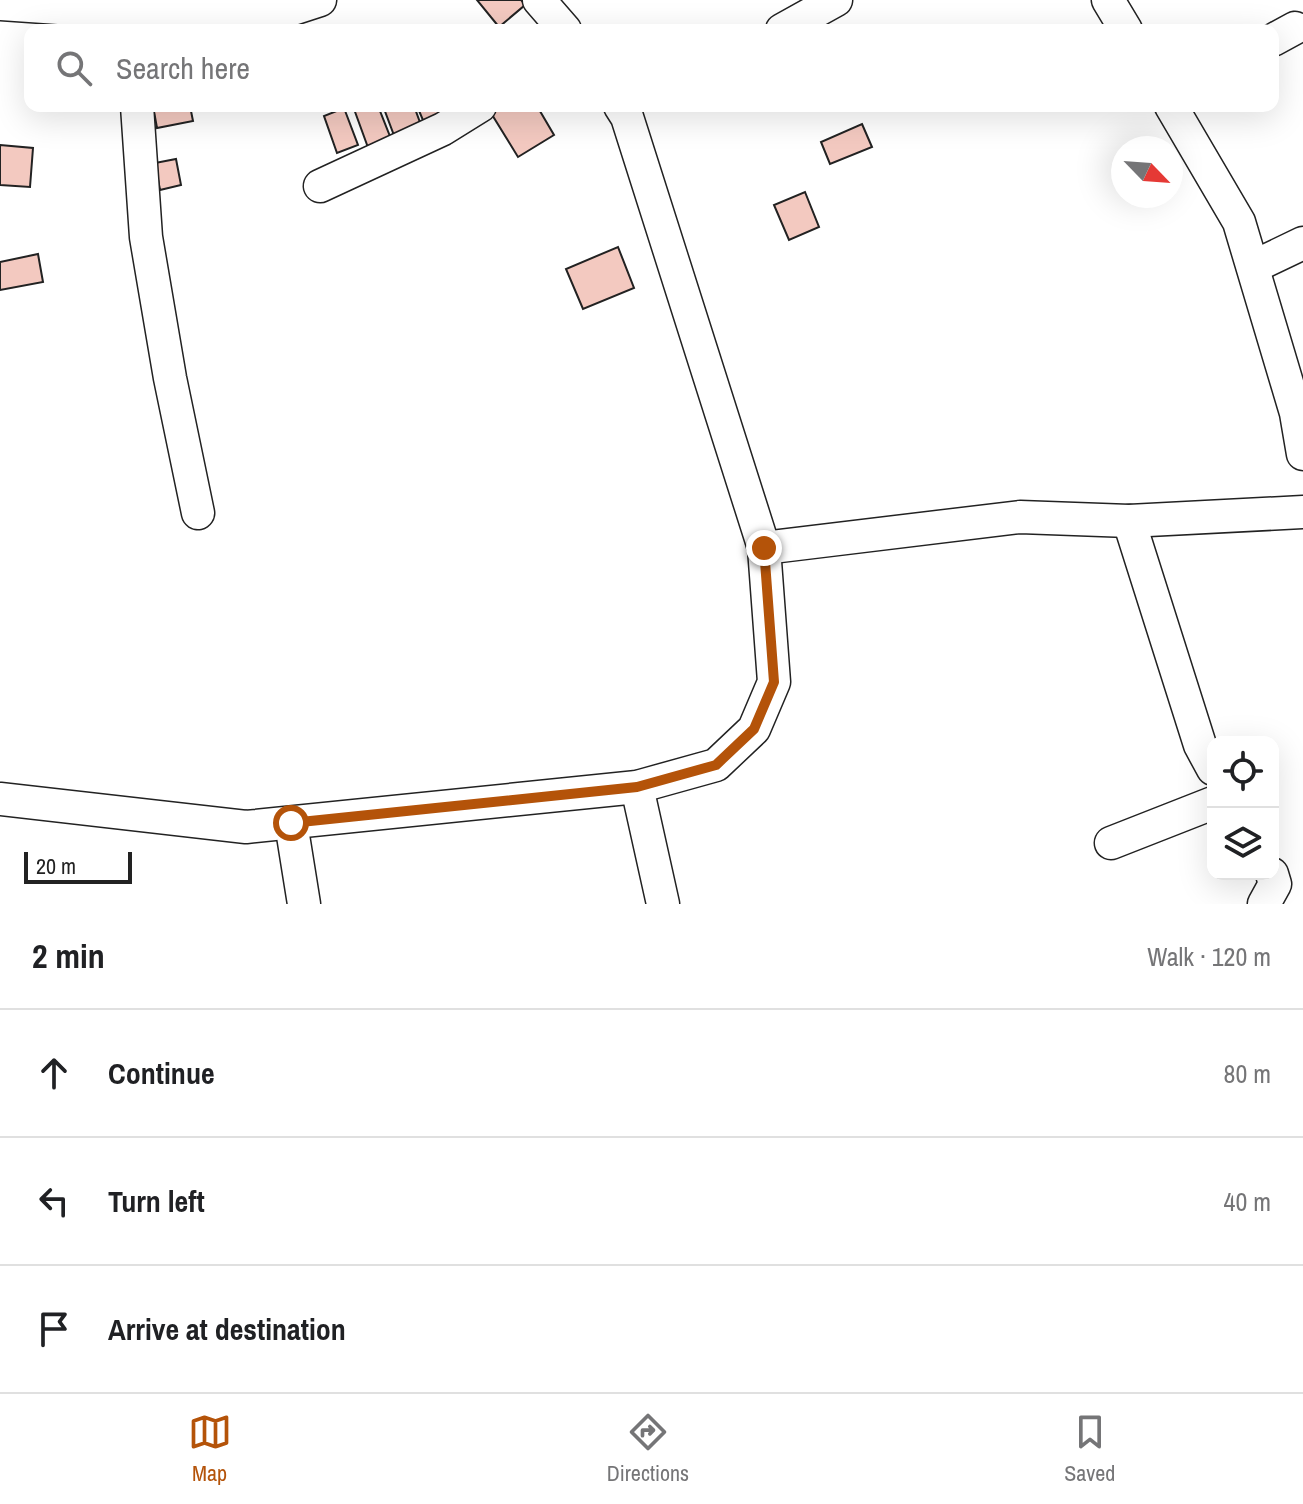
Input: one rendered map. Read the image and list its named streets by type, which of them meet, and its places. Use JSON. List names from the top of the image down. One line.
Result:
{"scale_bar":"20 m","north":"bottom right","page":{"search":"Search here","scale":"20 m","heading":["2 min","Walk · 120 m"],"list":[["Continue","80 m"],["Turn left","40 m"],"Arrive at destination"],"nav":["Map","Directions","Saved"]}}
